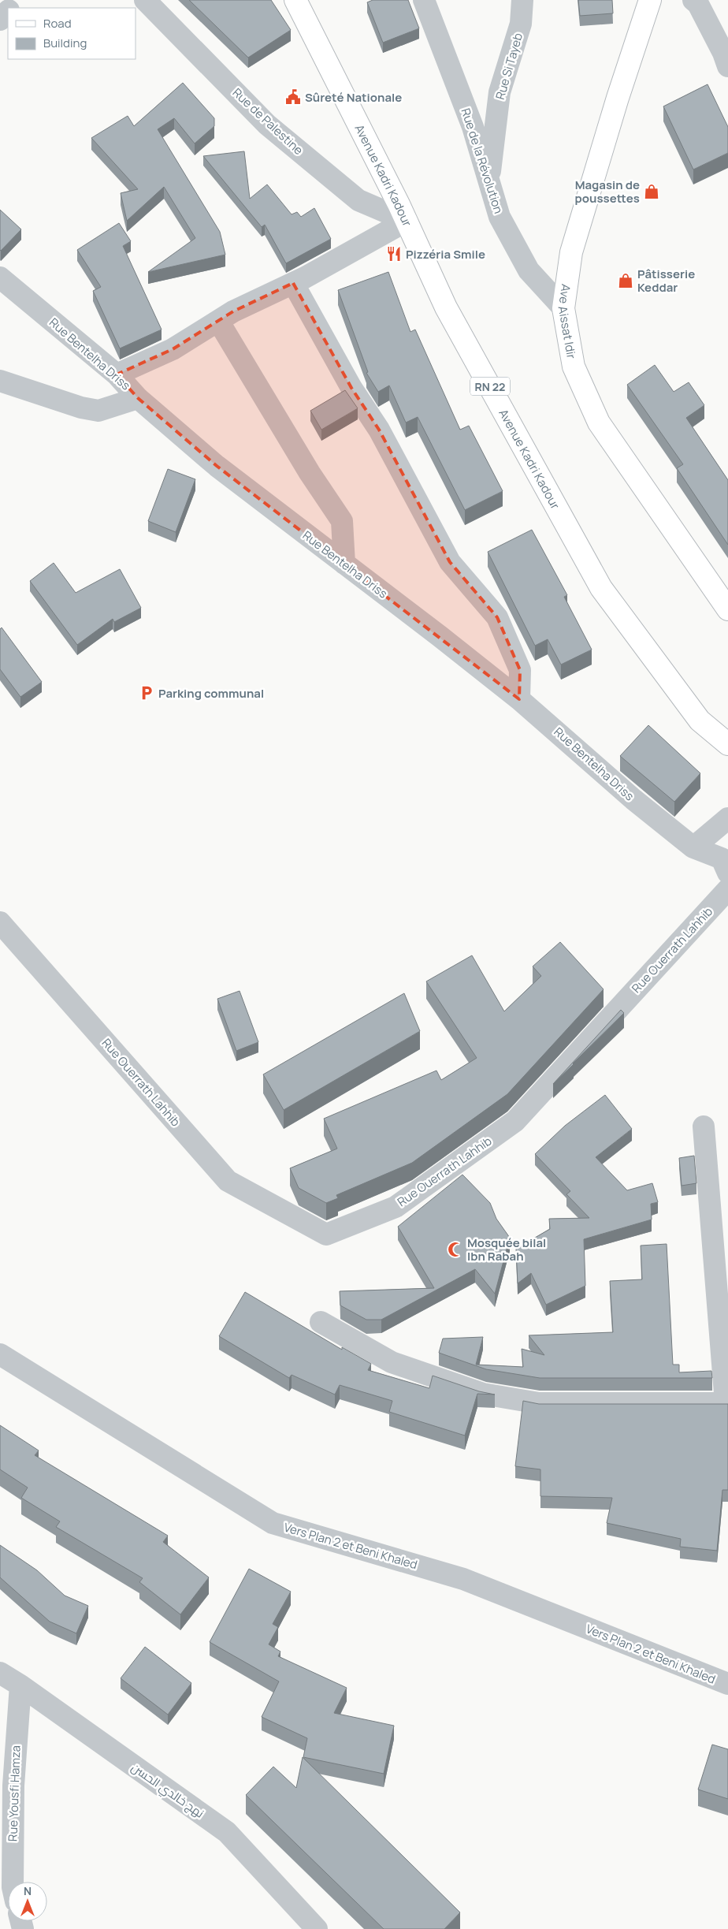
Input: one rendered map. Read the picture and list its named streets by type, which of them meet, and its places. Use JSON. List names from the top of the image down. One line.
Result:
{"streets":{"main road":["Avenue Kadri Kadour","Ave Aissat Idir","RN 22"],"street":["Rue Si Tayeb","Rue de Palestine","Rue de la Révolution","Rue Bentelha Driss","Rue Ouerrath Lahhib","Vers Plan 2 et Beni Khaled","نهج خالدي الحسن","Rue Yousfi Hamza"]},"crossings":[["Rue Si Tayeb","Rue de la Révolution"],["Rue de Palestine","Avenue Kadri Kadour"],["Rue de la Révolution","Ave Aissat Idir"],["نهج خالدي الحسن","Rue Yousfi Hamza"]],"places":{"public building":["Sûreté Nationale"],"shop":["Magasin de poussettes","Pâtisserie Keddar"],"restaurant":["Pizzéria Smile"],"parking":["Parking communal"],"mosque":["Mosquée bilal Ibn Rabah"]},"legend":["Road","Building"],"north":"top"}
